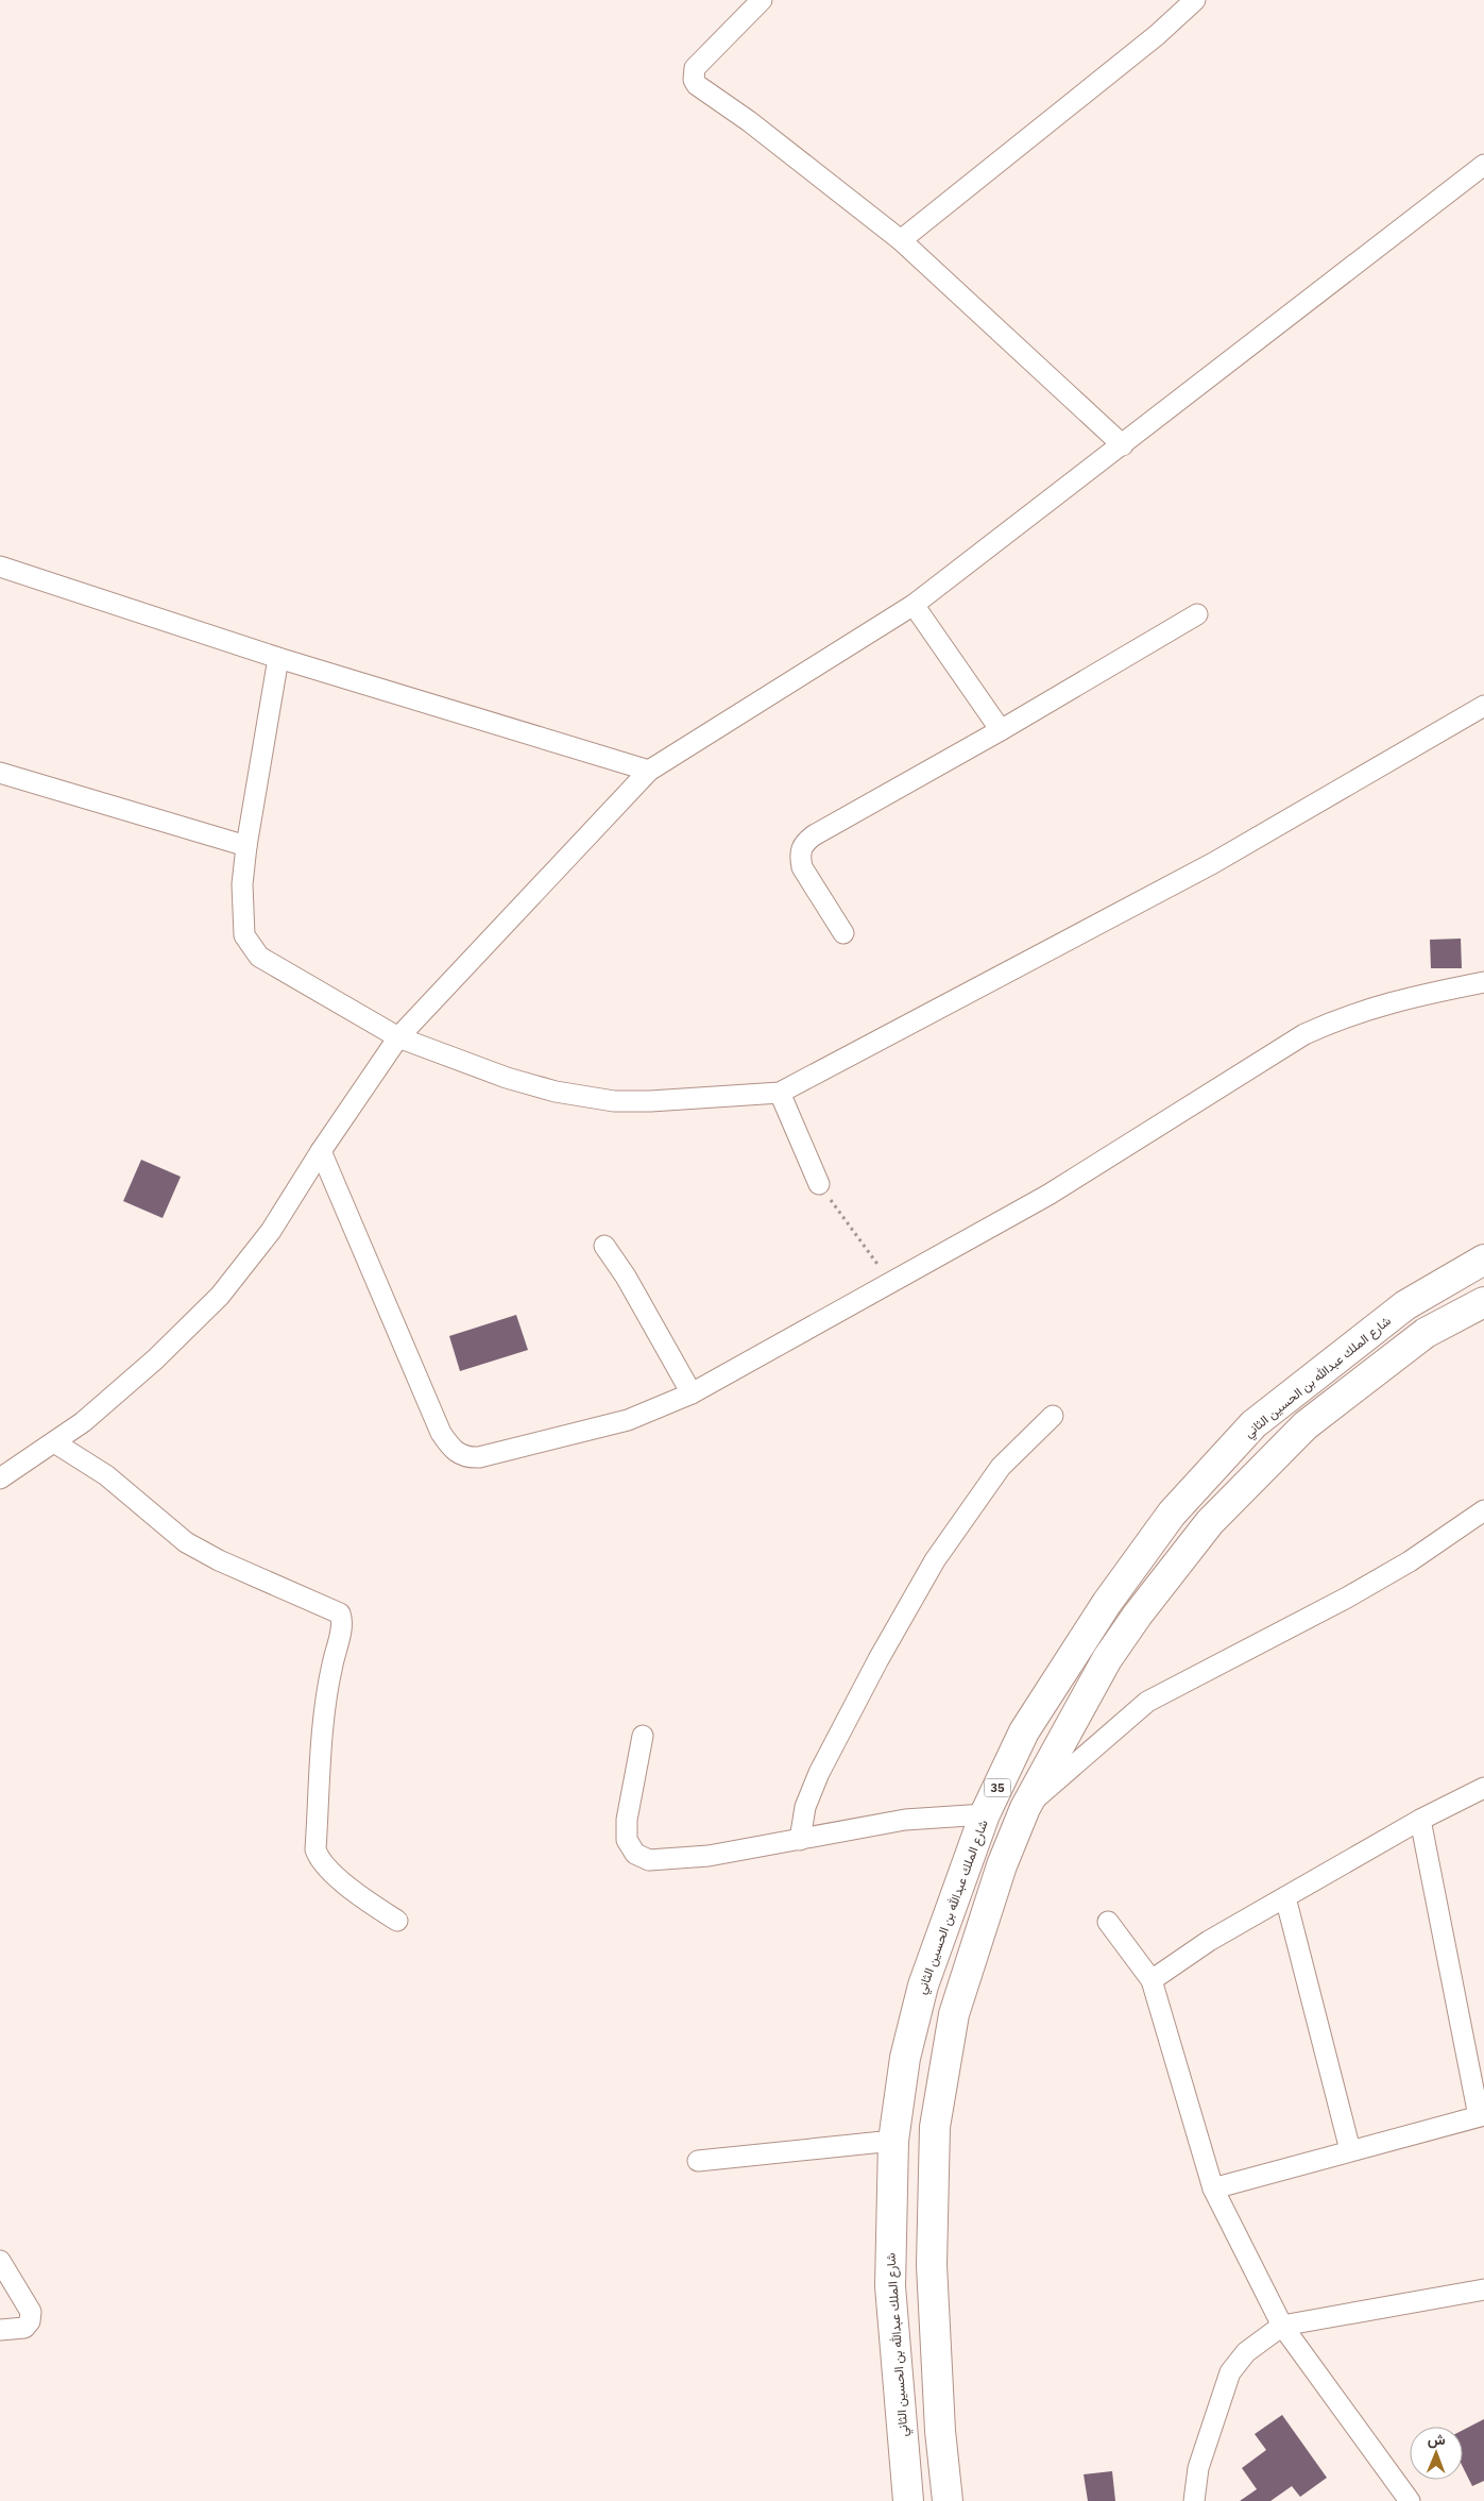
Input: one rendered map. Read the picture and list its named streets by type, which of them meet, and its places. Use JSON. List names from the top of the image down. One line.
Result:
{"streets":{"highway":["شارع الملك عبدالله بن الحسين الثاني","35"]},"north":"top"}
